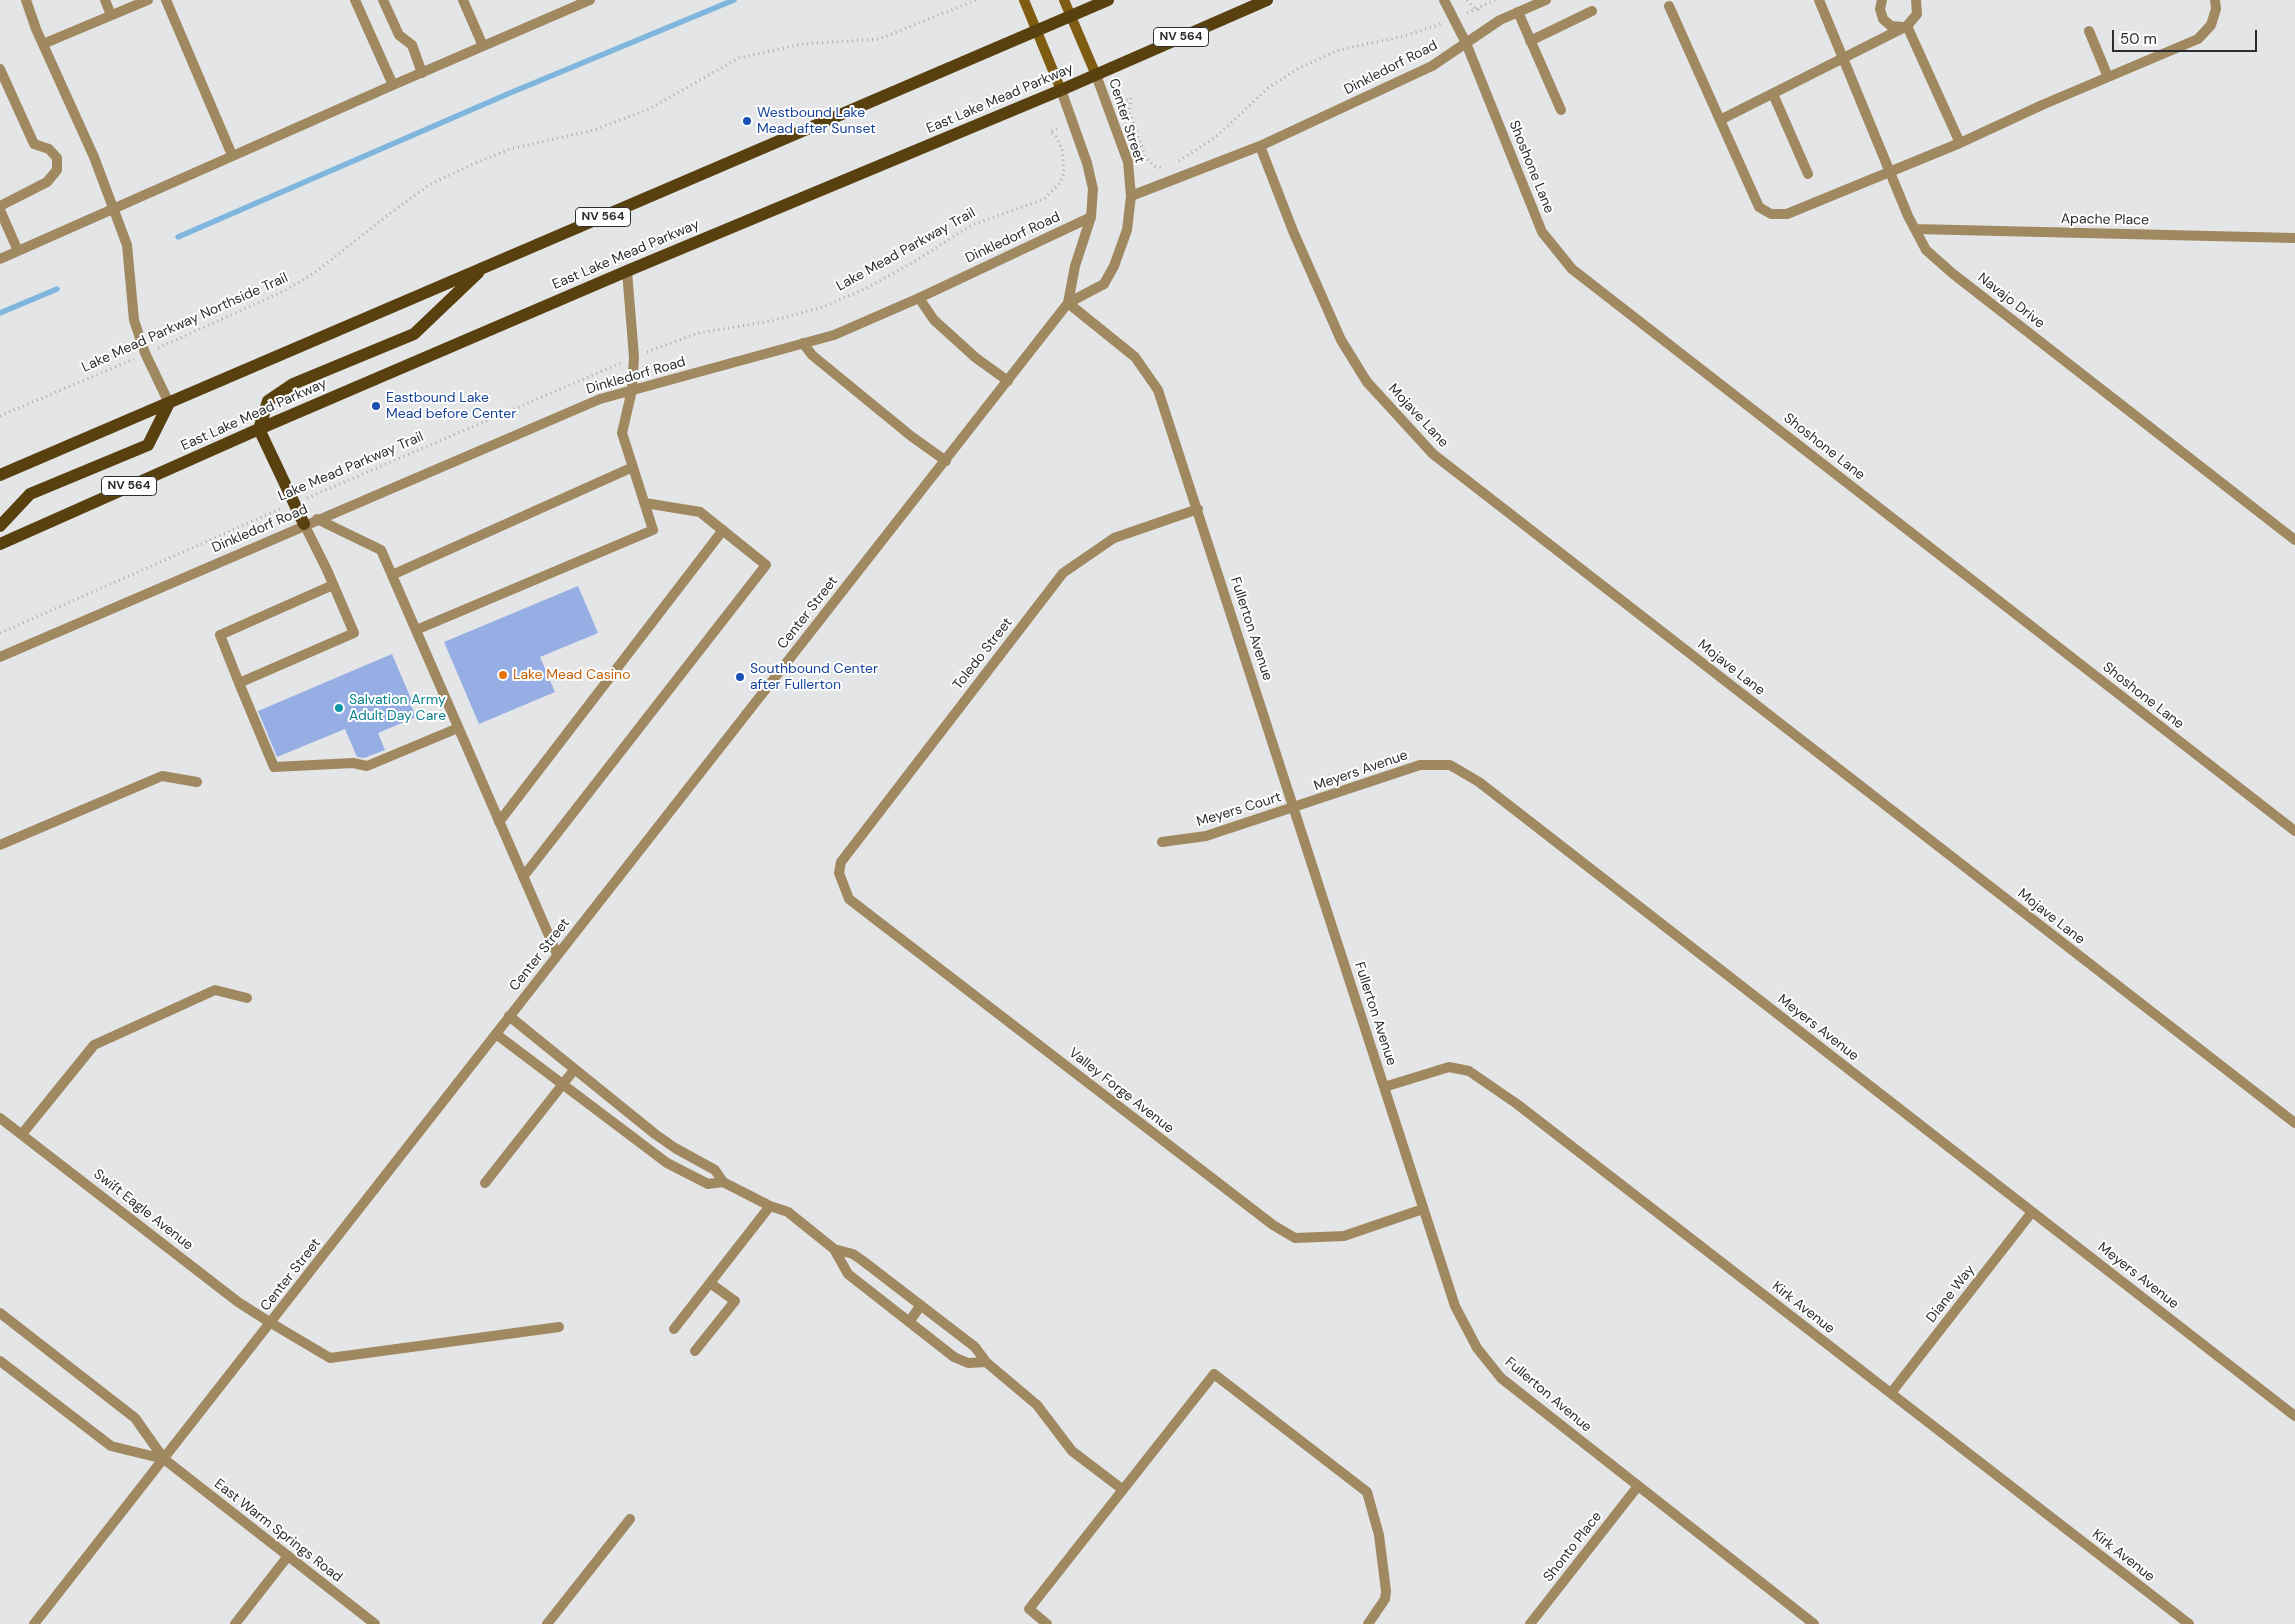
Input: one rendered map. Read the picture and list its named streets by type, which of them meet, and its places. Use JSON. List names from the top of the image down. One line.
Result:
{"streets":{"main road":["NV 564","East Lake Mead Parkway","Center Street"],"street":["Dinkledorf Road","Shoshone Lane","Apache Place","Navajo Drive","Mojave Lane","Fullerton Avenue","Toledo Street","Meyers Avenue","Meyers Court","Valley Forge Avenue","Swift Eagle Avenue","Diane Way","Kirk Avenue","East Warm Springs Road","Shonto Place"],"path":["Lake Mead Parkway Trail","Lake Mead Parkway Northside Trail"]},"crossings":[["NV 564","Center Street"],["Dinkledorf Road","Center Street"],["Dinkledorf Road","Shoshone Lane"],["Dinkledorf Road","Mojave Lane"],["East Lake Mead Parkway","Center Street"],["Center Street","Lake Mead Parkway Trail"],["Center Street","Fullerton Avenue"],["Center Street","Swift Eagle Avenue"],["Center Street","East Warm Springs Road"],["Apache Place","Navajo Drive"],["Fullerton Avenue","Toledo Street"],["Fullerton Avenue","Meyers Avenue"],["Fullerton Avenue","Meyers Court"],["Fullerton Avenue","Valley Forge Avenue"],["Fullerton Avenue","Kirk Avenue"],["Fullerton Avenue","Shonto Place"],["Toledo Street","Valley Forge Avenue"],["Meyers Avenue","Meyers Court"],["Meyers Avenue","Diane Way"],["Diane Way","Kirk Avenue"]],"places":["Westbound Lake Mead after Sunset","Eastbound Lake Mead before Center","Lake Mead Casino","Southbound Center after Fullerton","Salvation Army Adult Day Care"],"scale_bar":"50 m"}
